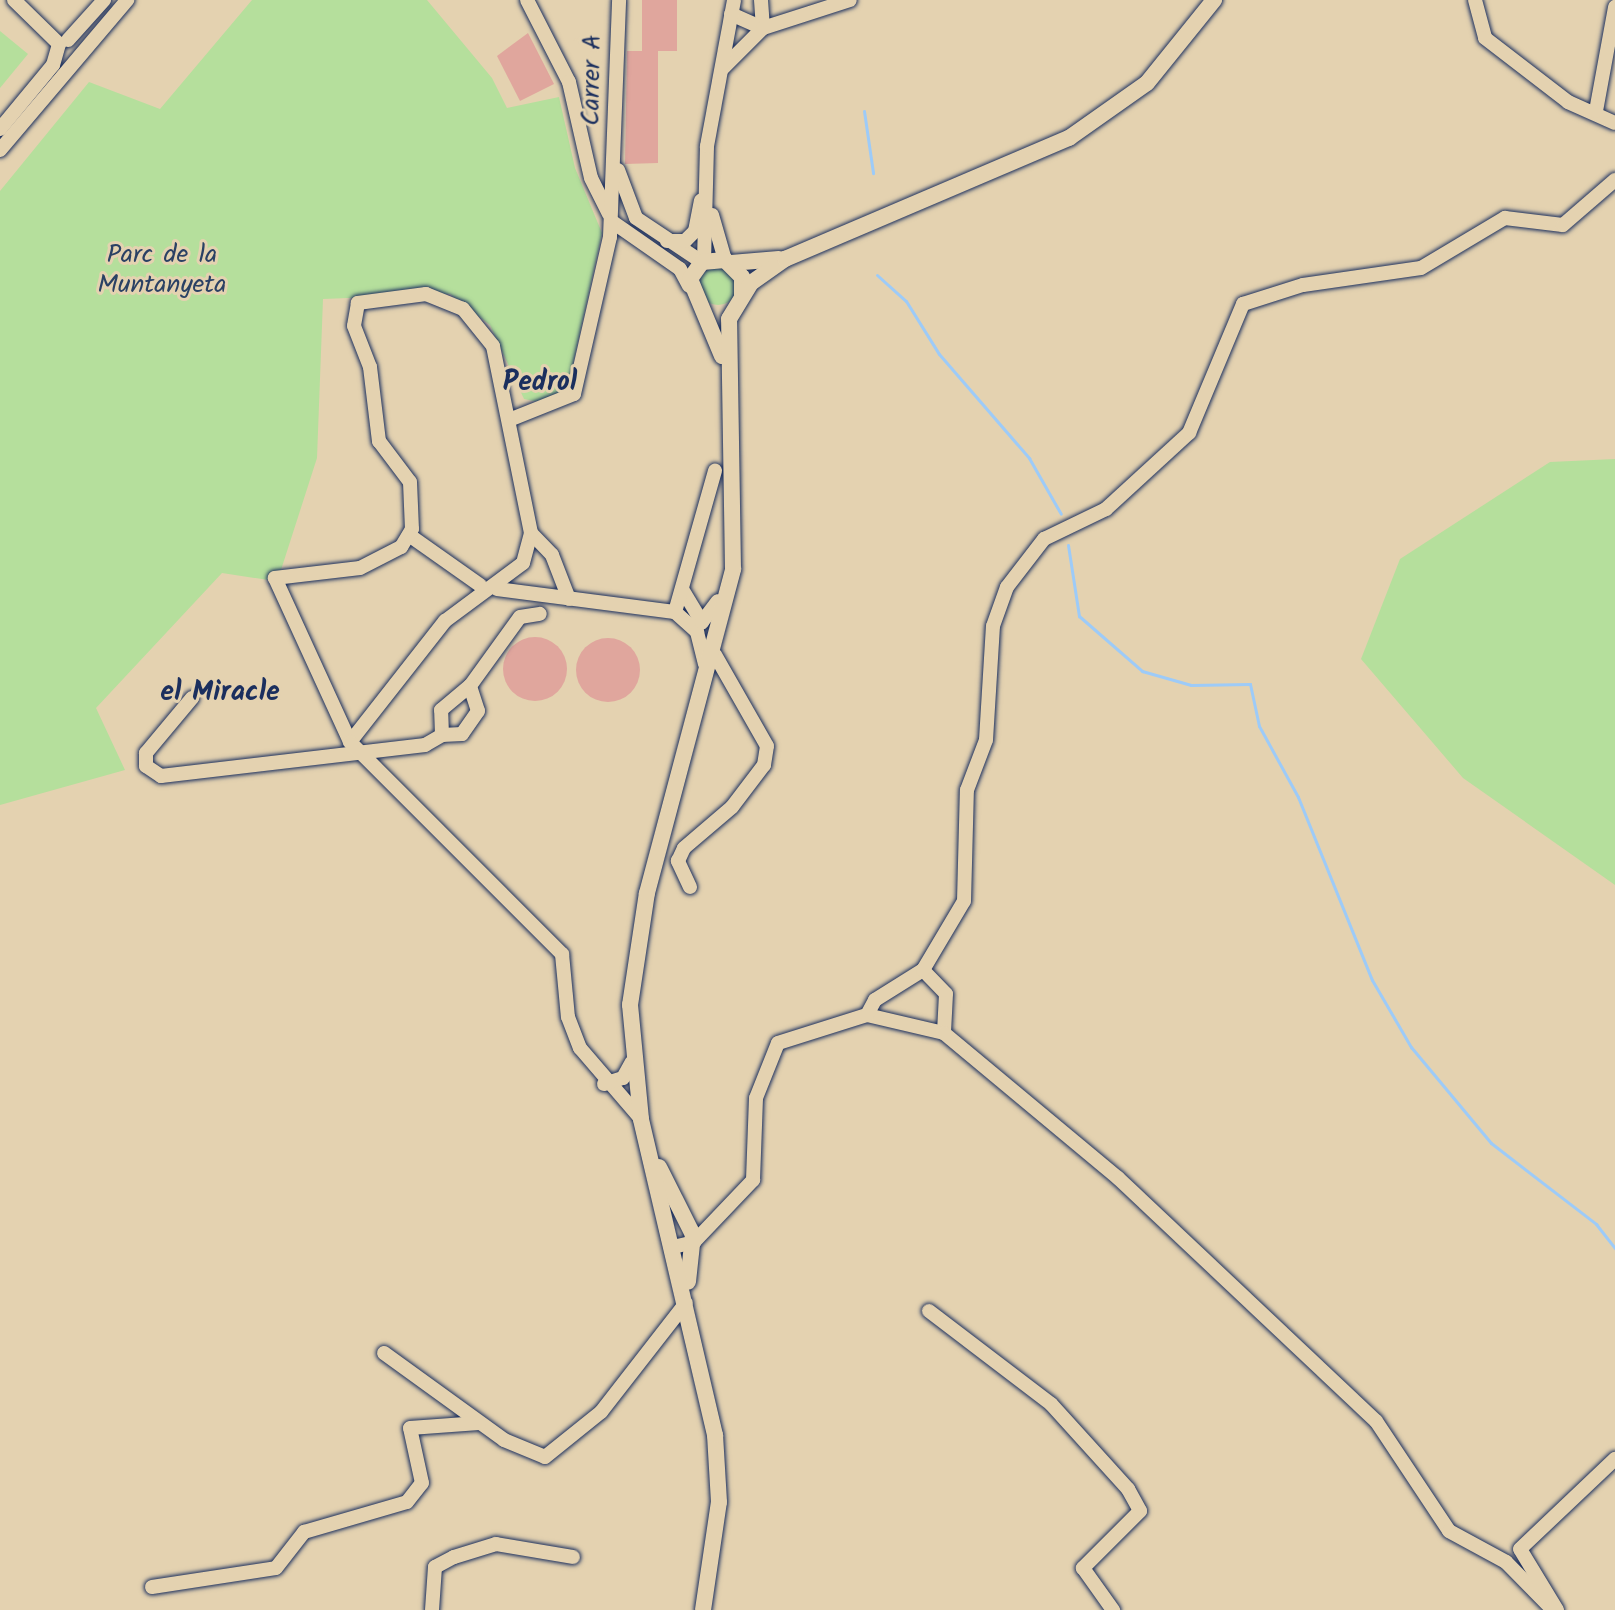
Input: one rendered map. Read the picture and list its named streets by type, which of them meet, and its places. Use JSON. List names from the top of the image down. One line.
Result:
{"streets":{"street":["Carrer A"]},"districts":["Pedrol","el Miracle"],"parks":["Parc de la Muntanyeta"]}
